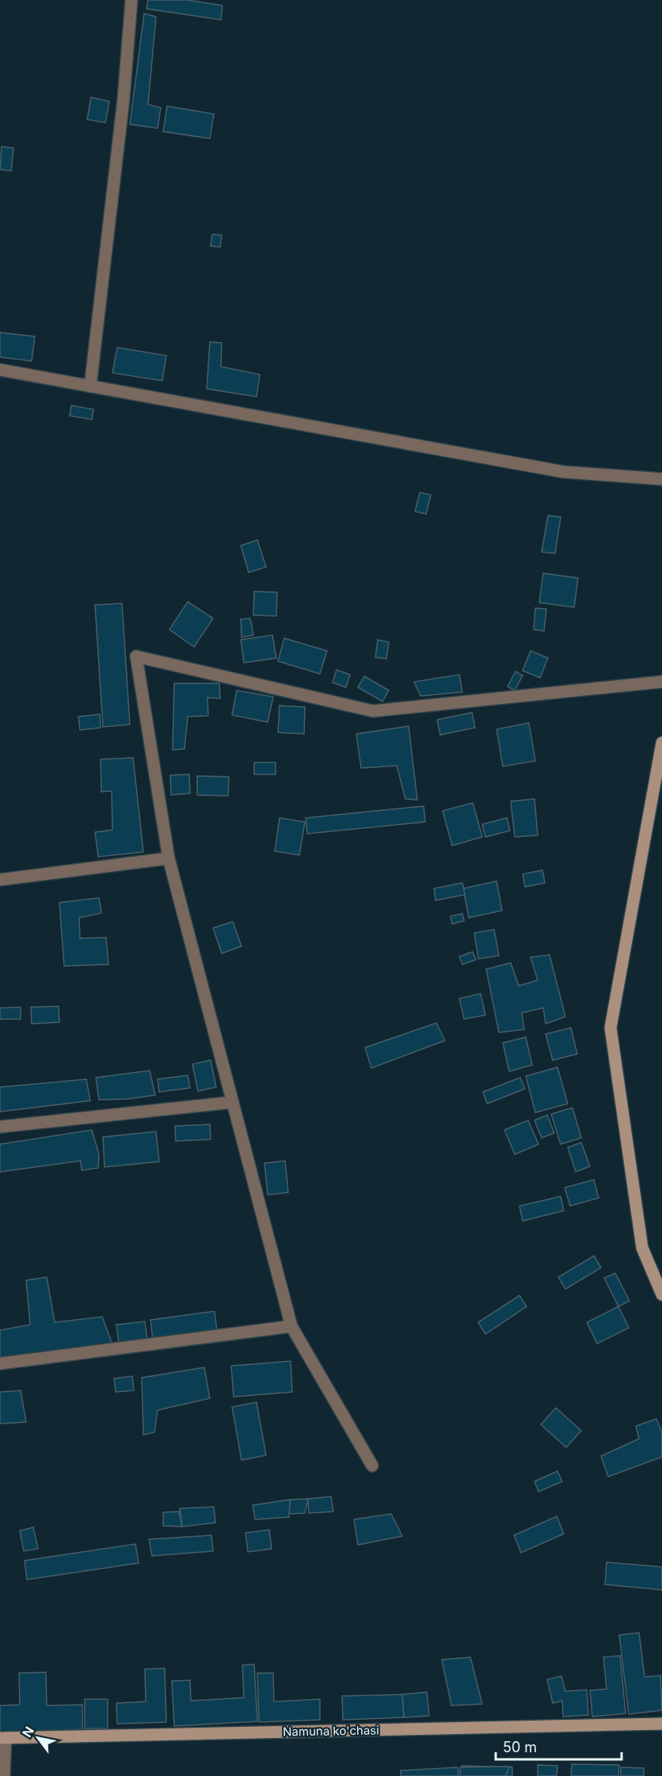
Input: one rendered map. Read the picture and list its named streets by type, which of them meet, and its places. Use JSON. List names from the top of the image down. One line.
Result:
{"streets":{"main road":["Namuna ko'chasi"]},"scale_bar":"50 m","north":"top left"}
